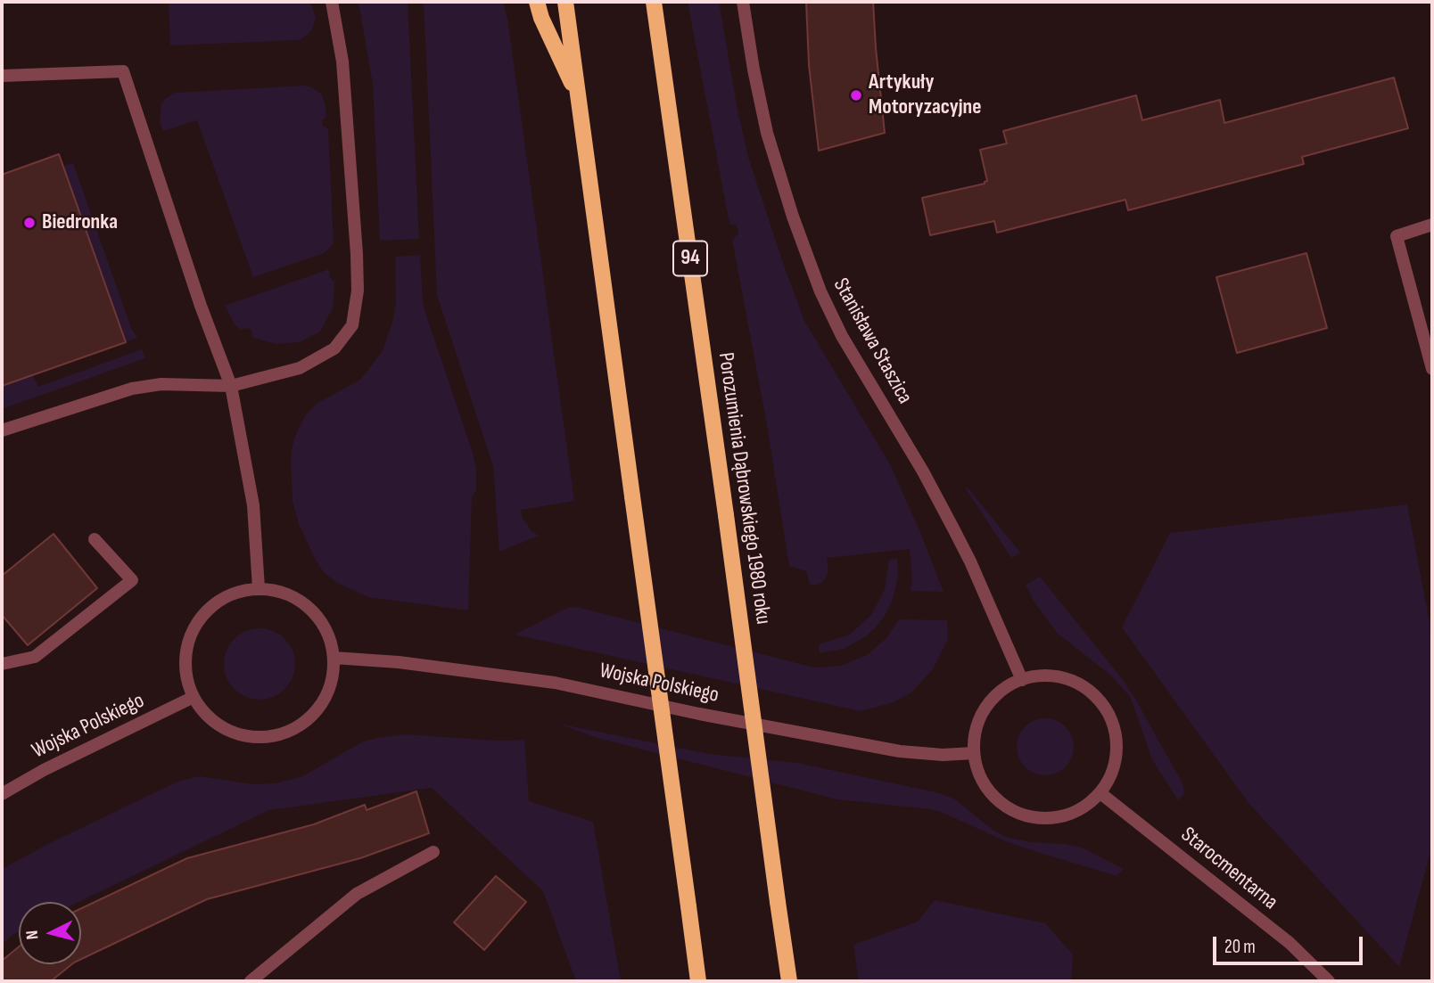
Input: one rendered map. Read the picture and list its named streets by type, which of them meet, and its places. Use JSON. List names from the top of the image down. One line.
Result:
{"streets":{"main road":["94","Porozumienia Dąbrowskiego 1980 roku"],"street":["Stanisława Staszica","Wojska Polskiego","Starocmentarna"]},"crossings":[["Stanisława Staszica","Wojska Polskiego"],["Stanisława Staszica","Starocmentarna"],["Wojska Polskiego","Starocmentarna"]],"places":["Artykuły Motoryzacyjne","Biedronka"],"scale_bar":"20 m","north":"left"}
